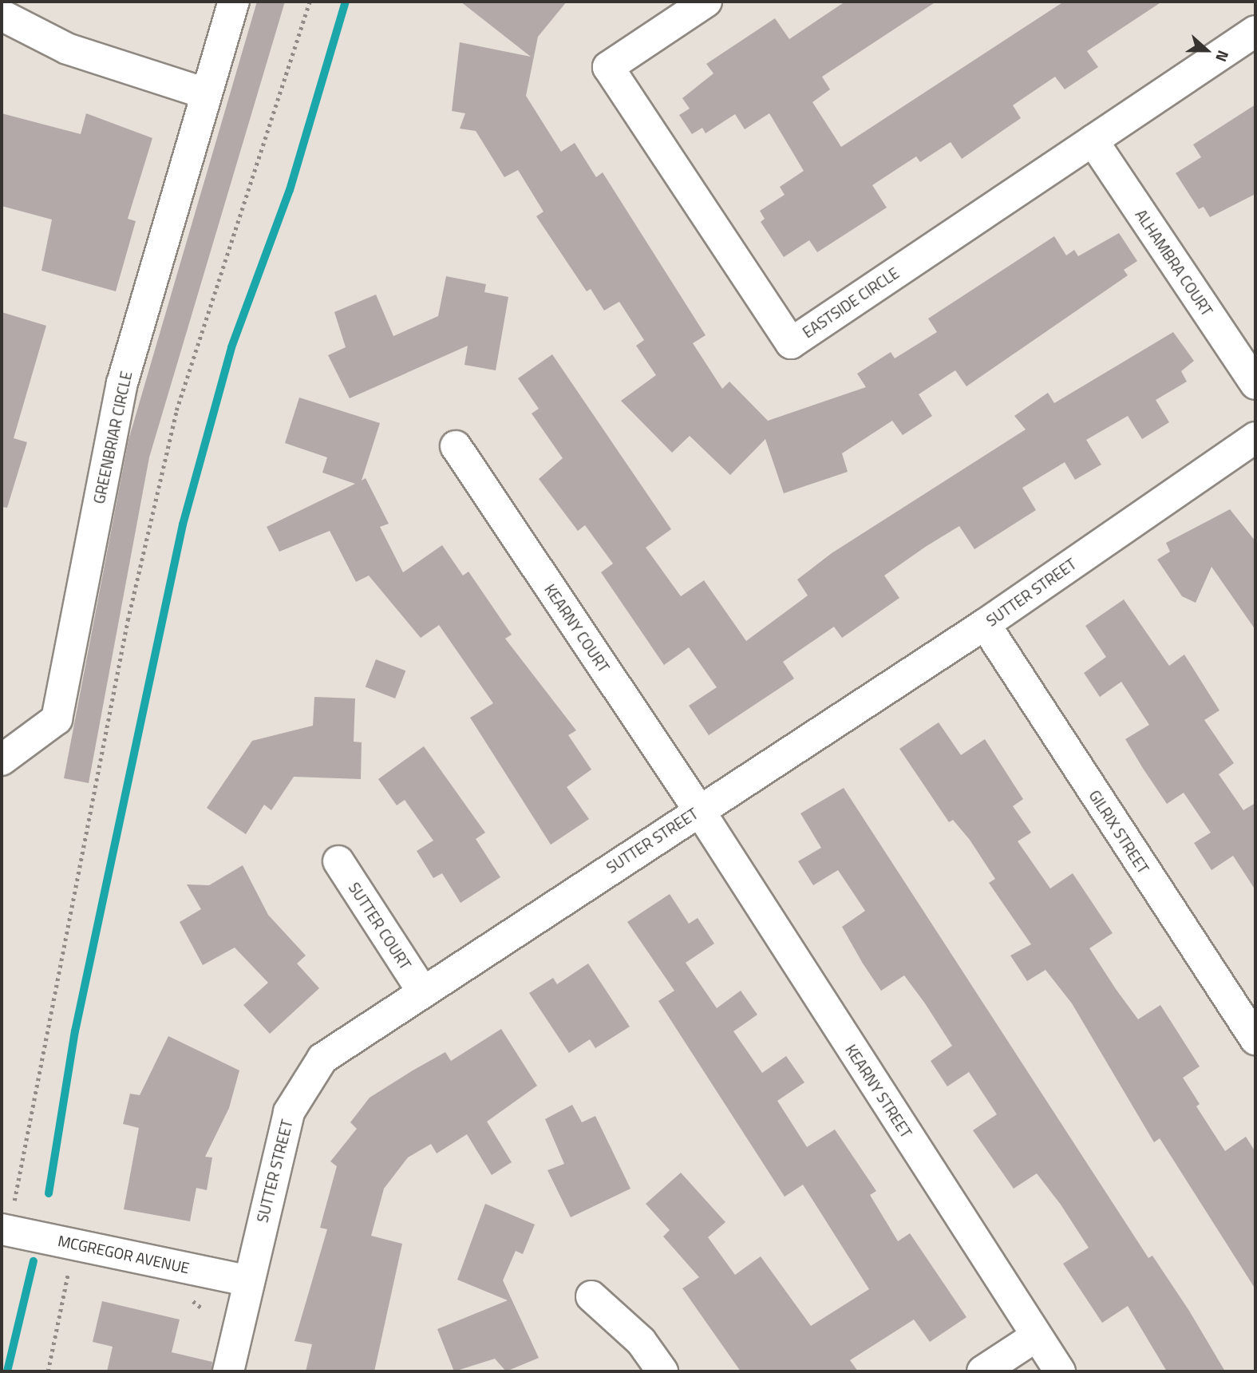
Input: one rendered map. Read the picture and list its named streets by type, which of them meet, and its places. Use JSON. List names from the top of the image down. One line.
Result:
{"streets":{"street":["ALHAMBRA COURT","EASTSIDE CIRCLE","GREENBRIAR CIRCLE","SUTTER STREET","KEARNY COURT","GILRIX STREET","SUTTER COURT","KEARNY STREET","MCGREGOR AVENUE"]},"crossings":[["ALHAMBRA COURT","EASTSIDE CIRCLE"],["SUTTER STREET","KEARNY COURT"],["SUTTER STREET","GILRIX STREET"],["SUTTER STREET","SUTTER COURT"],["SUTTER STREET","KEARNY STREET"],["SUTTER STREET","MCGREGOR AVENUE"],["KEARNY COURT","KEARNY STREET"]],"north":"right"}
